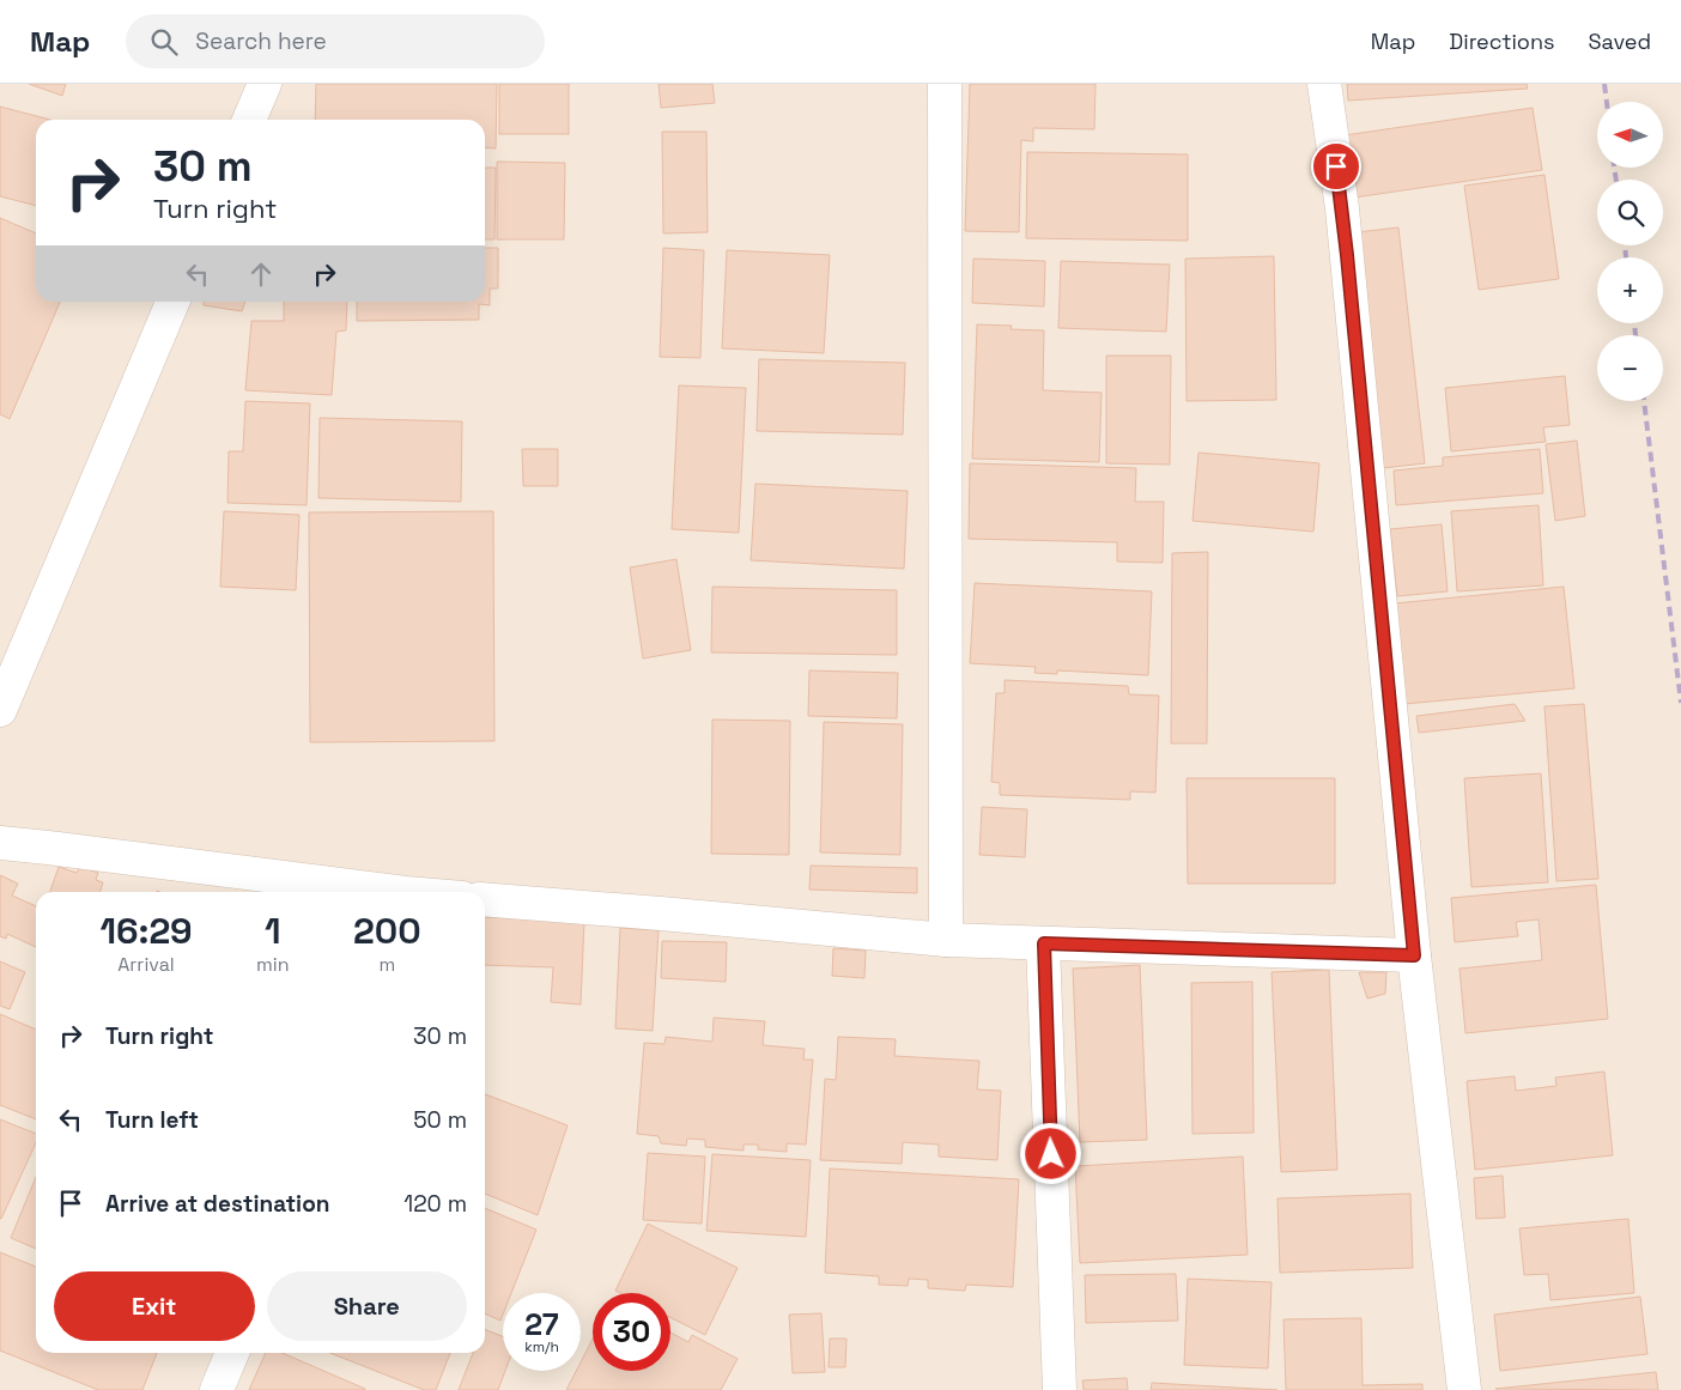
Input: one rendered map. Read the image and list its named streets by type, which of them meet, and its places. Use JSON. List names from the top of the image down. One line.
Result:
{"north":"left","page":{"header":"Map","search":"Search here","nav":["Map","Directions","Saved"],"map_buttons":["+","−"],"turn":["30 m","Turn right"],"eta":["16:29","Arrival","1","min","200","m"],"list":[{"name":"Turn right","value":"30 m"},{"name":"Turn left","value":"50 m"},{"name":"Arrive at destination","value":"120 m"}],"buttons":["Exit","Share"],"speed":"27 km/h","limit":"30"}}
